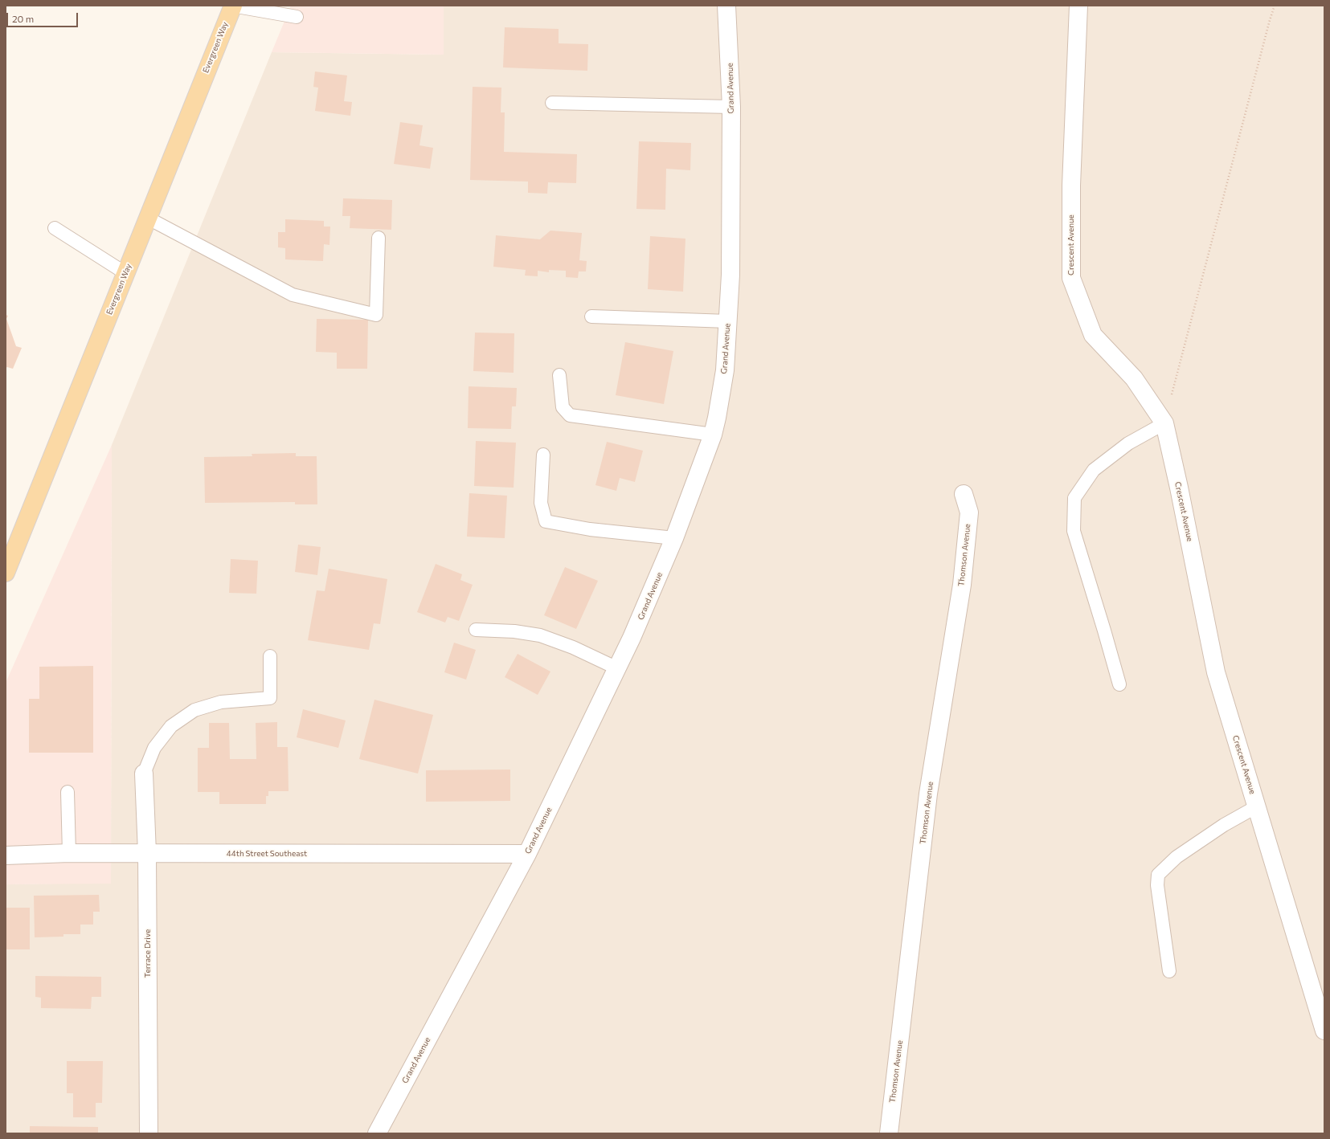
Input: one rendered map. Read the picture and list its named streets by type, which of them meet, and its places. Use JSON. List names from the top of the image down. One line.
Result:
{"streets":{"main road":["Evergreen Way"],"street":["Grand Avenue","Crescent Avenue","Thomson Avenue","44th Street Southeast","Terrace Drive"]},"crossings":[["Grand Avenue","44th Street Southeast"],["44th Street Southeast","Terrace Drive"]],"scale_bar":"20 m"}
